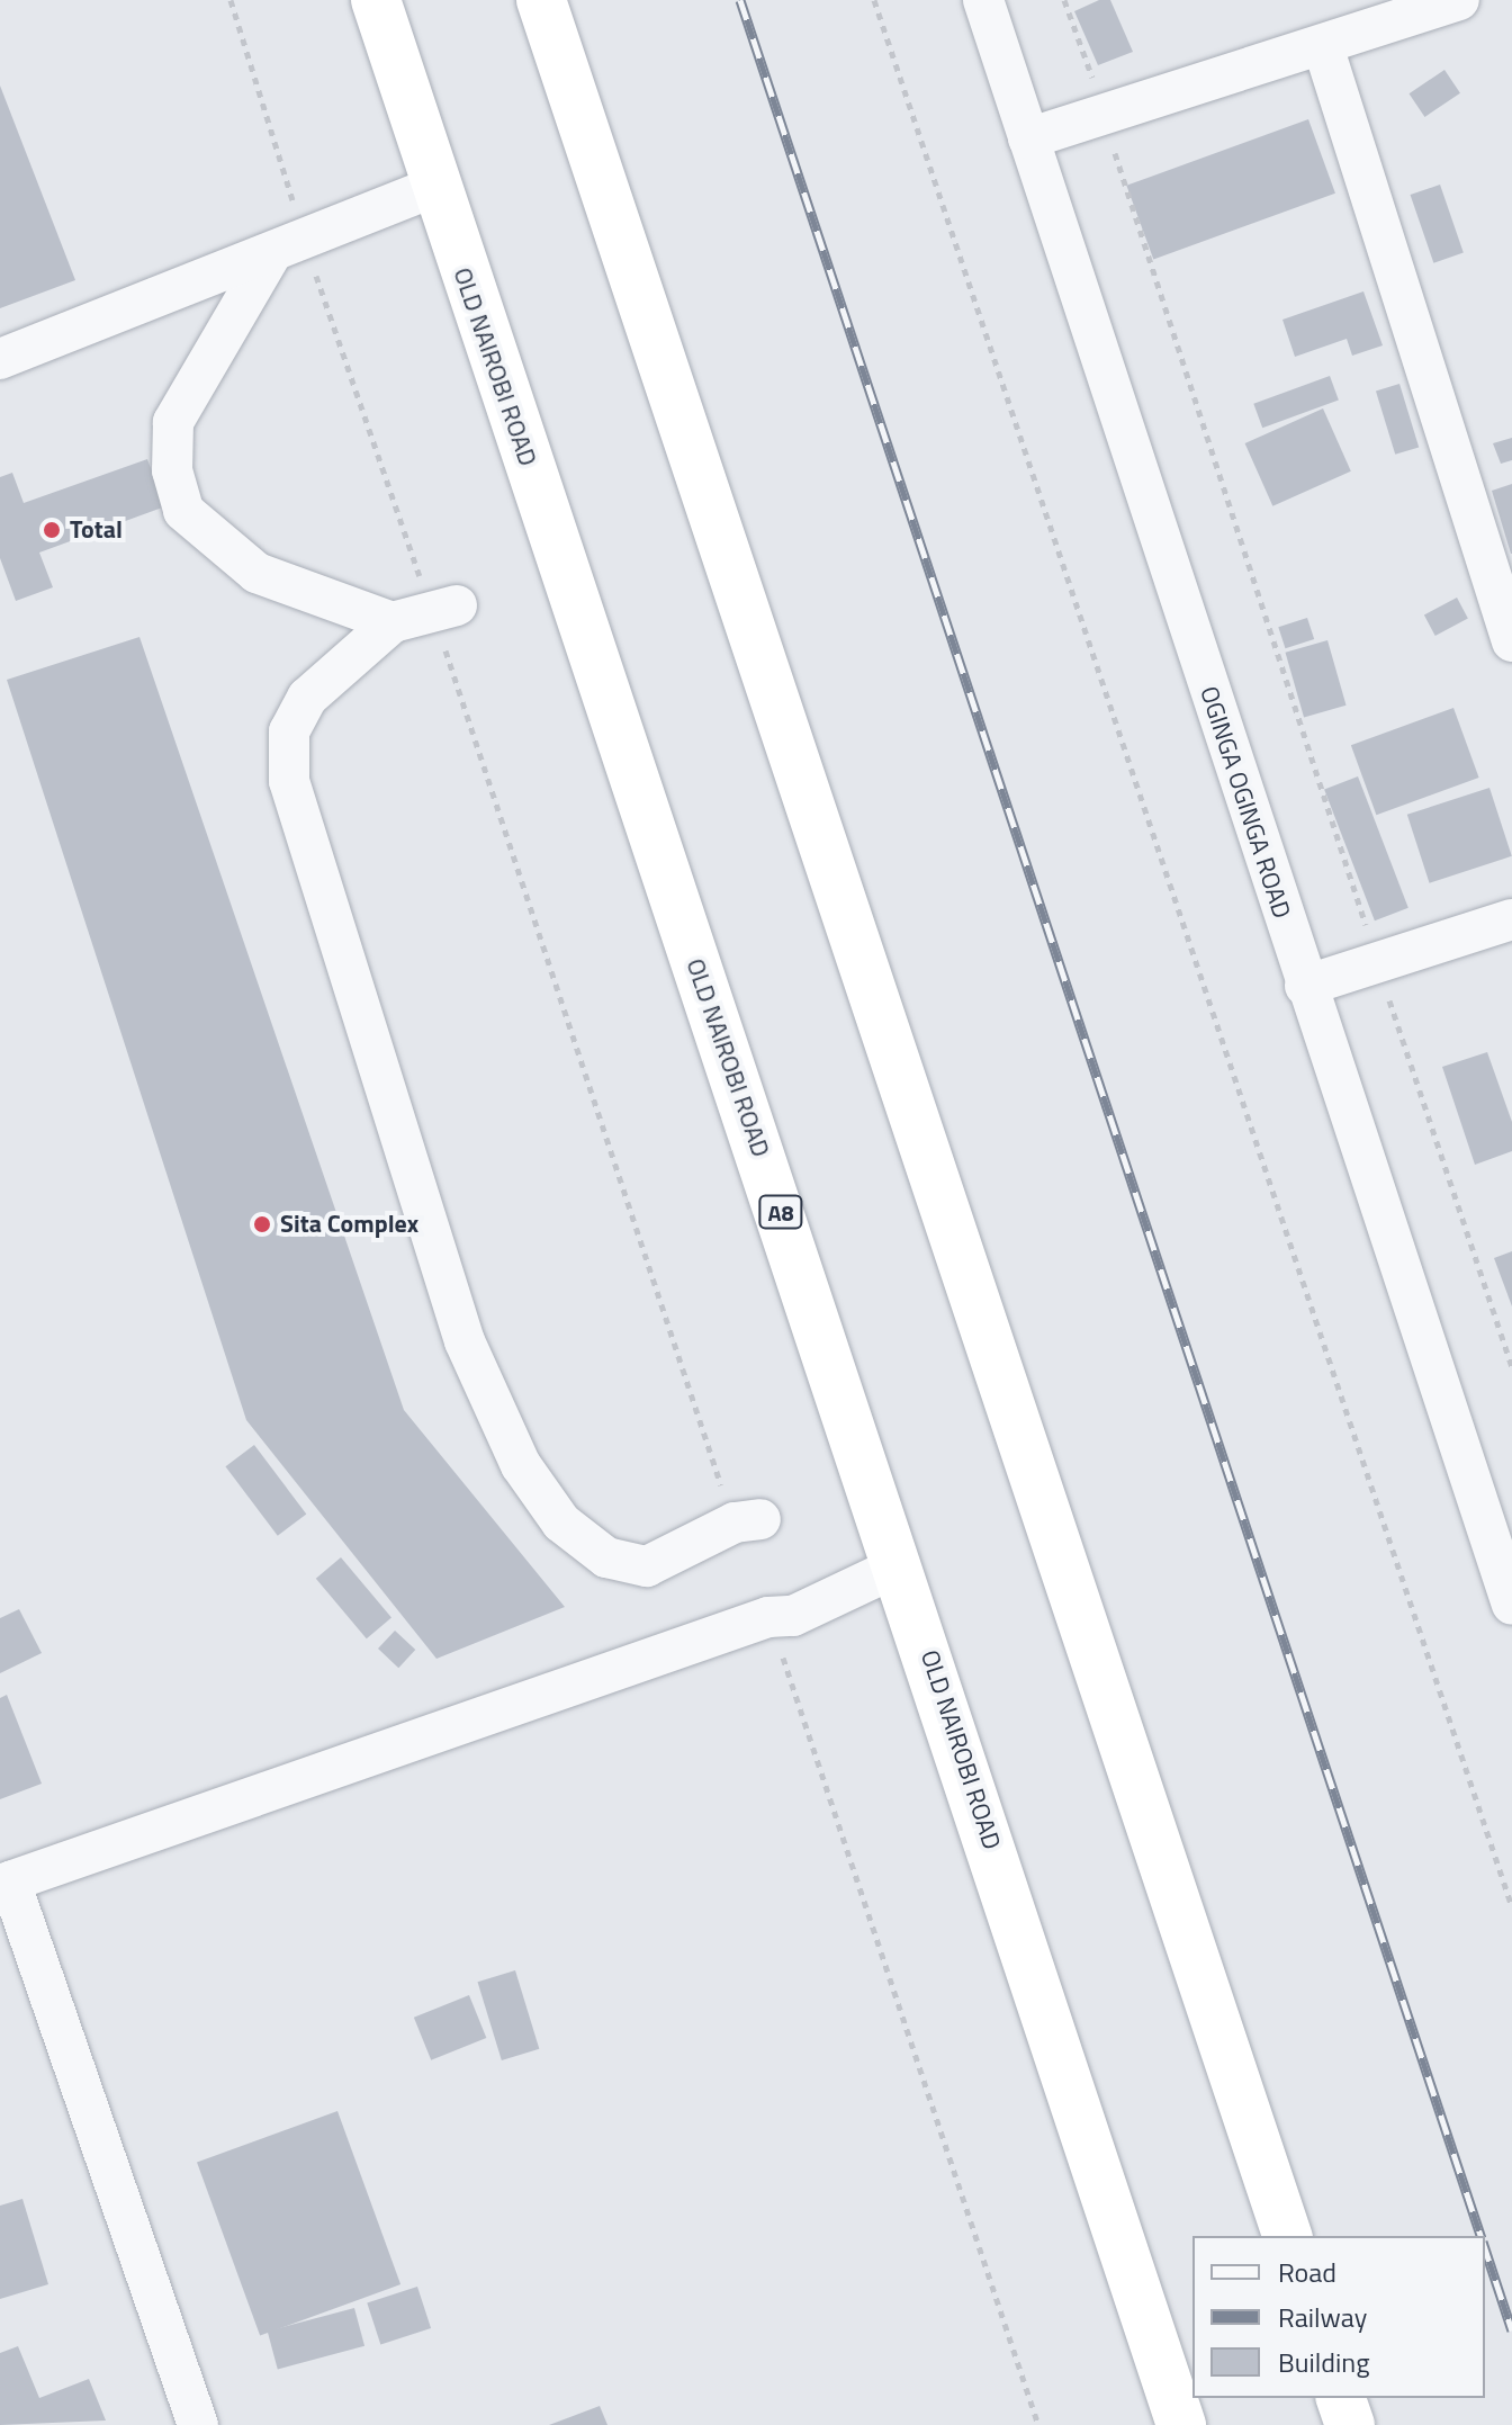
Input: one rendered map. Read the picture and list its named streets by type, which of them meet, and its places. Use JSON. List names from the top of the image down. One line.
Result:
{"streets":{"highway":["OLD NAIROBI ROAD","A8"],"street":["OGINGA OGINGA ROAD"]},"places":["Total","Sita Complex"],"legend":["Road","Railway","Building"]}
